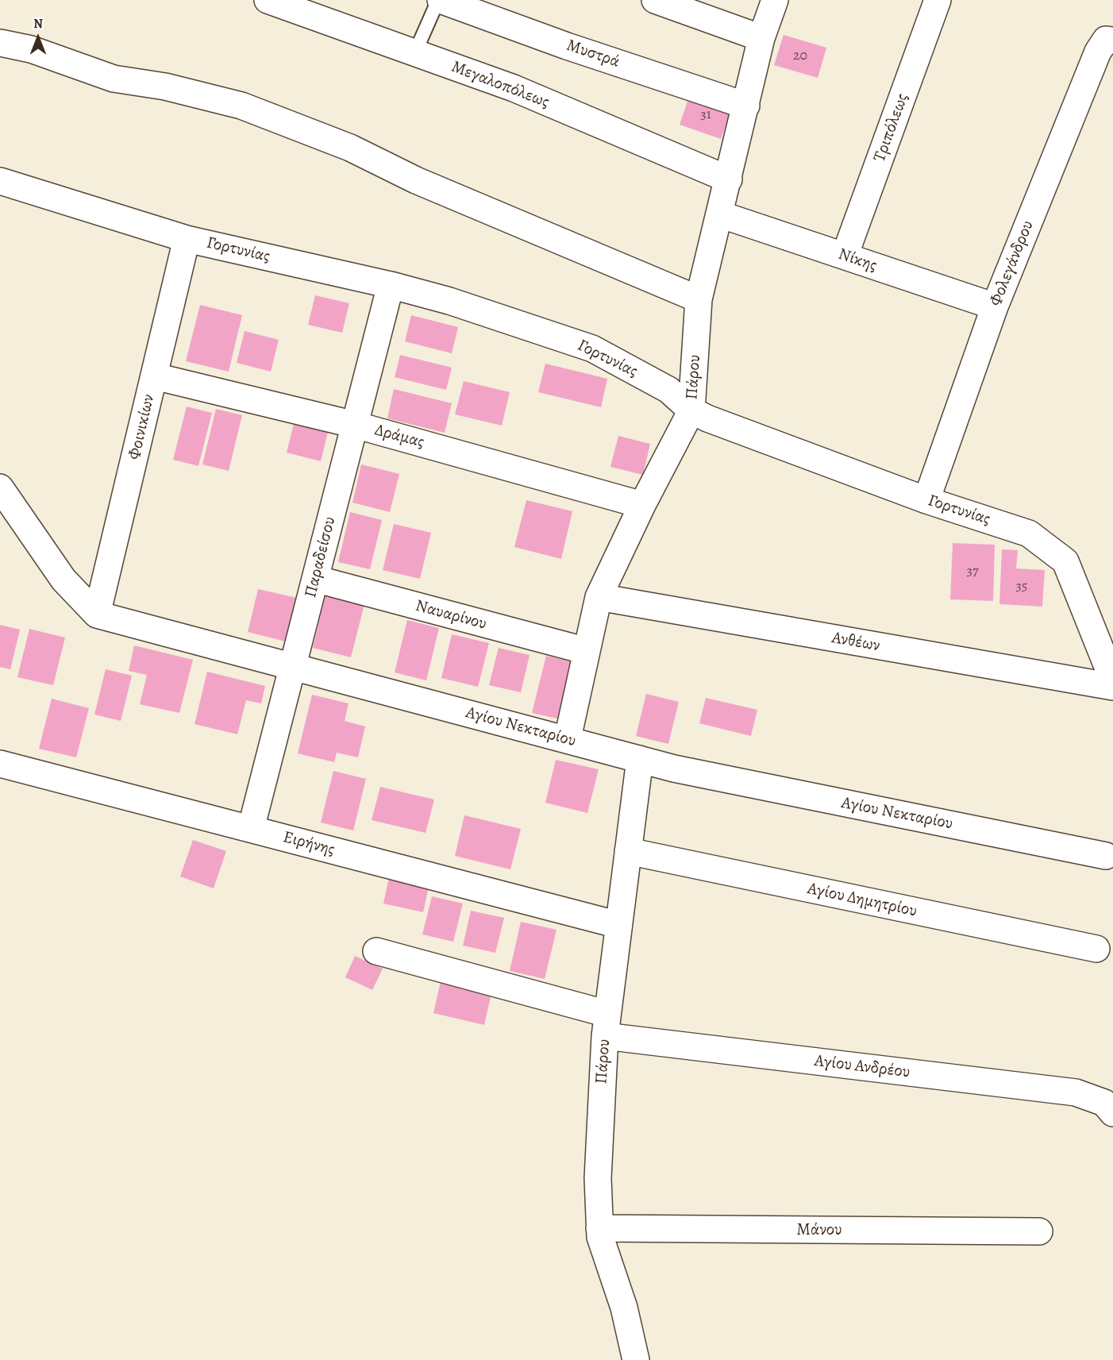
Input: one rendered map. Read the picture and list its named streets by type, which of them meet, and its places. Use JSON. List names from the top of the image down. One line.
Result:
{"streets":{"street":["Μυστρά","Μεγαλοπόλεως","Τριπόλεως","Γορτυνίας","Νίκης","Φολεγάνδρου","Πάρου","Φοινικίων","Δράμας","Παραδείσου","Ναυαρίνου","Ανθέων","Αγίου Νεκταρίου","Ειρήνης","Αγίου Δημητρίου","Αγίου Ανδρέου","Μάνου"]},"crossings":[["Μυστρά","Πάρου"],["Μεγαλοπόλεως","Πάρου"],["Τριπόλεως","Νίκης"],["Γορτυνίας","Φολεγάνδρου"],["Γορτυνίας","Πάρου"],["Γορτυνίας","Φοινικίων"],["Γορτυνίας","Παραδείσου"],["Νίκης","Φολεγάνδρου"],["Νίκης","Πάρου"],["Πάρου","Δράμας"],["Πάρου","Ναυαρίνου"],["Πάρου","Ανθέων"],["Πάρου","Αγίου Νεκταρίου"],["Πάρου","Ειρήνης"],["Πάρου","Αγίου Δημητρίου"],["Πάρου","Αγίου Ανδρέου"],["Πάρου","Μάνου"],["Φοινικίων","Δράμας"],["Φοινικίων","Αγίου Νεκταρίου"],["Δράμας","Παραδείσου"],["Παραδείσου","Ναυαρίνου"],["Παραδείσου","Αγίου Νεκταρίου"],["Παραδείσου","Ειρήνης"]],"house_numbers":["20","31","37","35"],"north":"top"}
